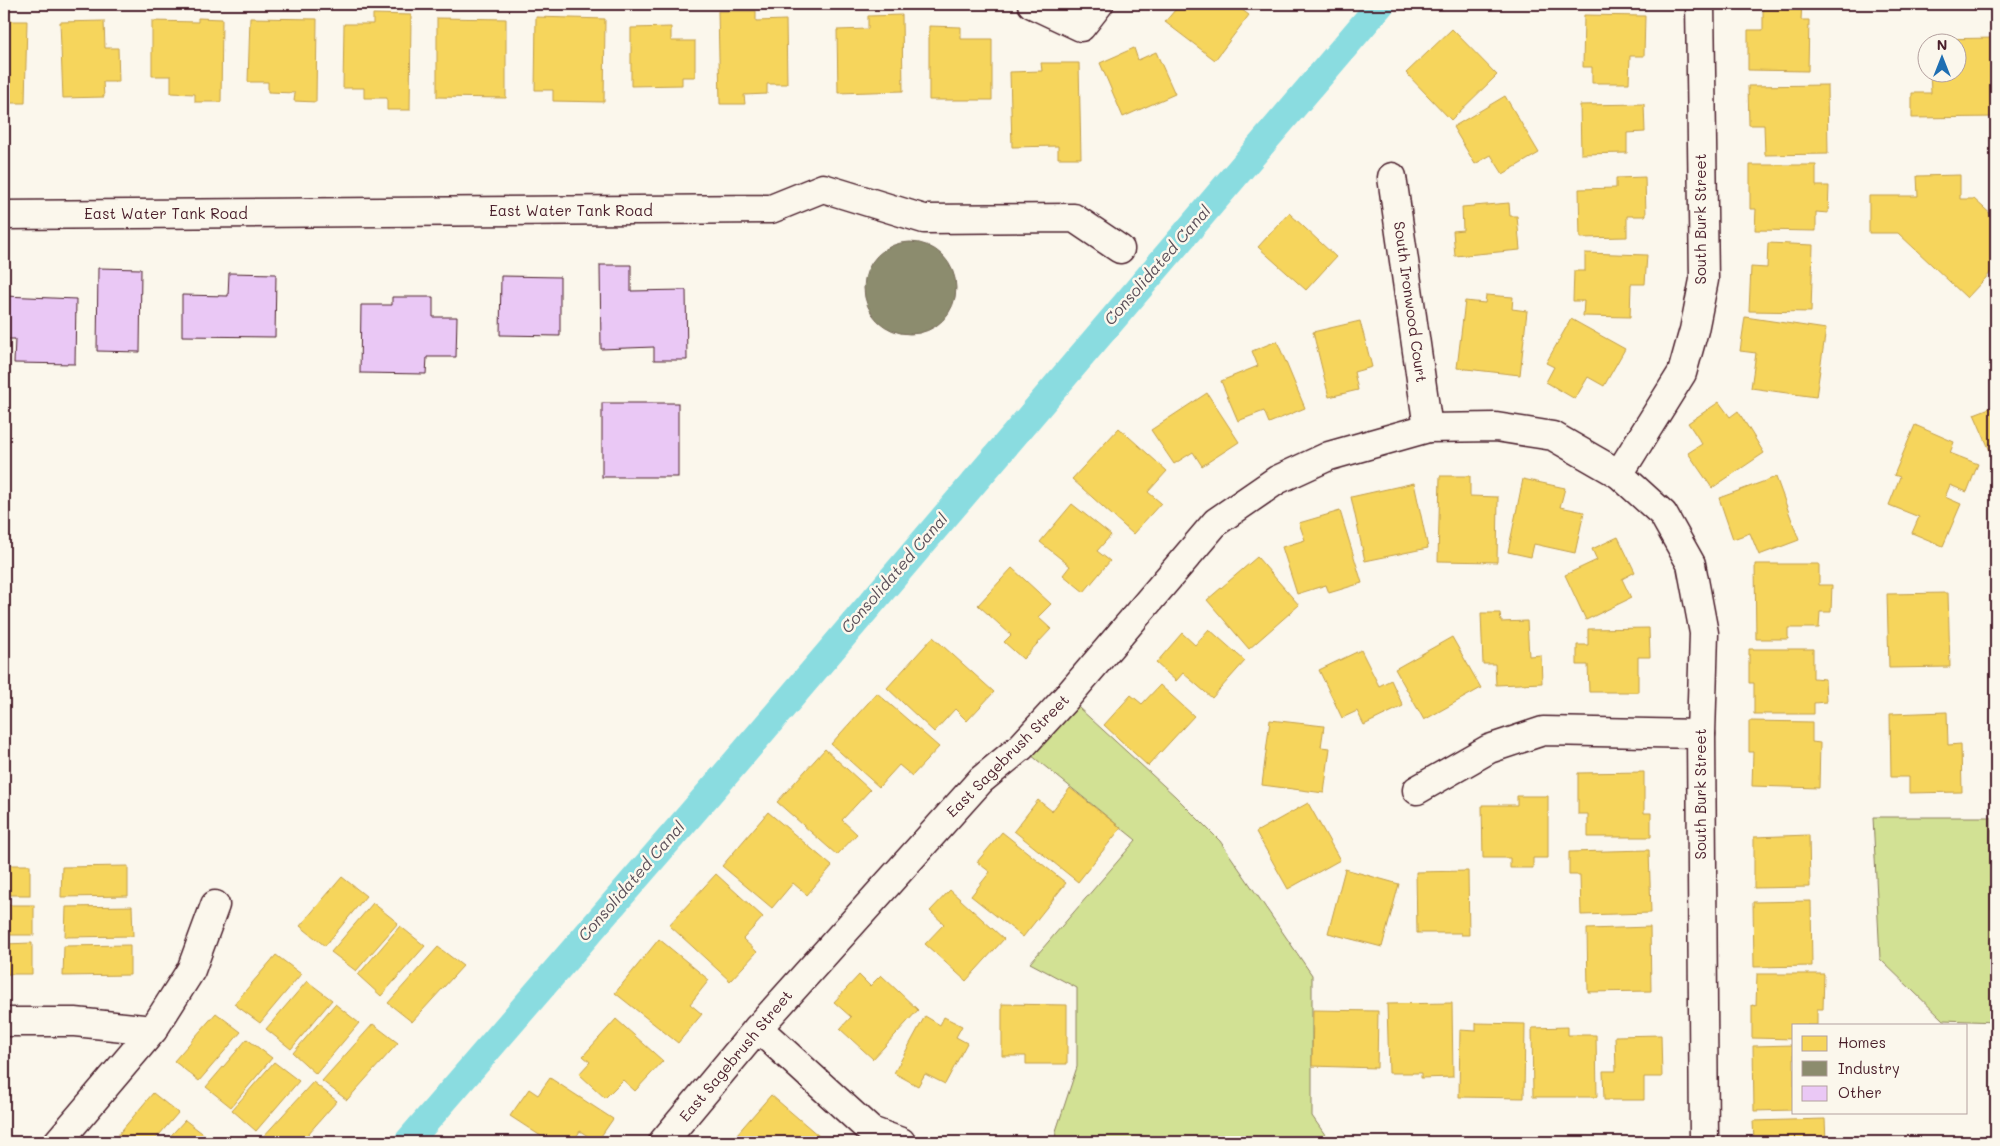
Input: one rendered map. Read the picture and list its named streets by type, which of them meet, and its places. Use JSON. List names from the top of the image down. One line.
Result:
{"streets":{"street":["East Water Tank Road","South Burk Street","South Ironwood Court","East Sagebrush Street"]},"crossings":[["South Burk Street","South Ironwood Court"],["South Burk Street","East Sagebrush Street"],["South Ironwood Court","East Sagebrush Street"]],"water":["Consolidated Canal"],"legend":["Homes","Industry","Other"],"north":"top"}
